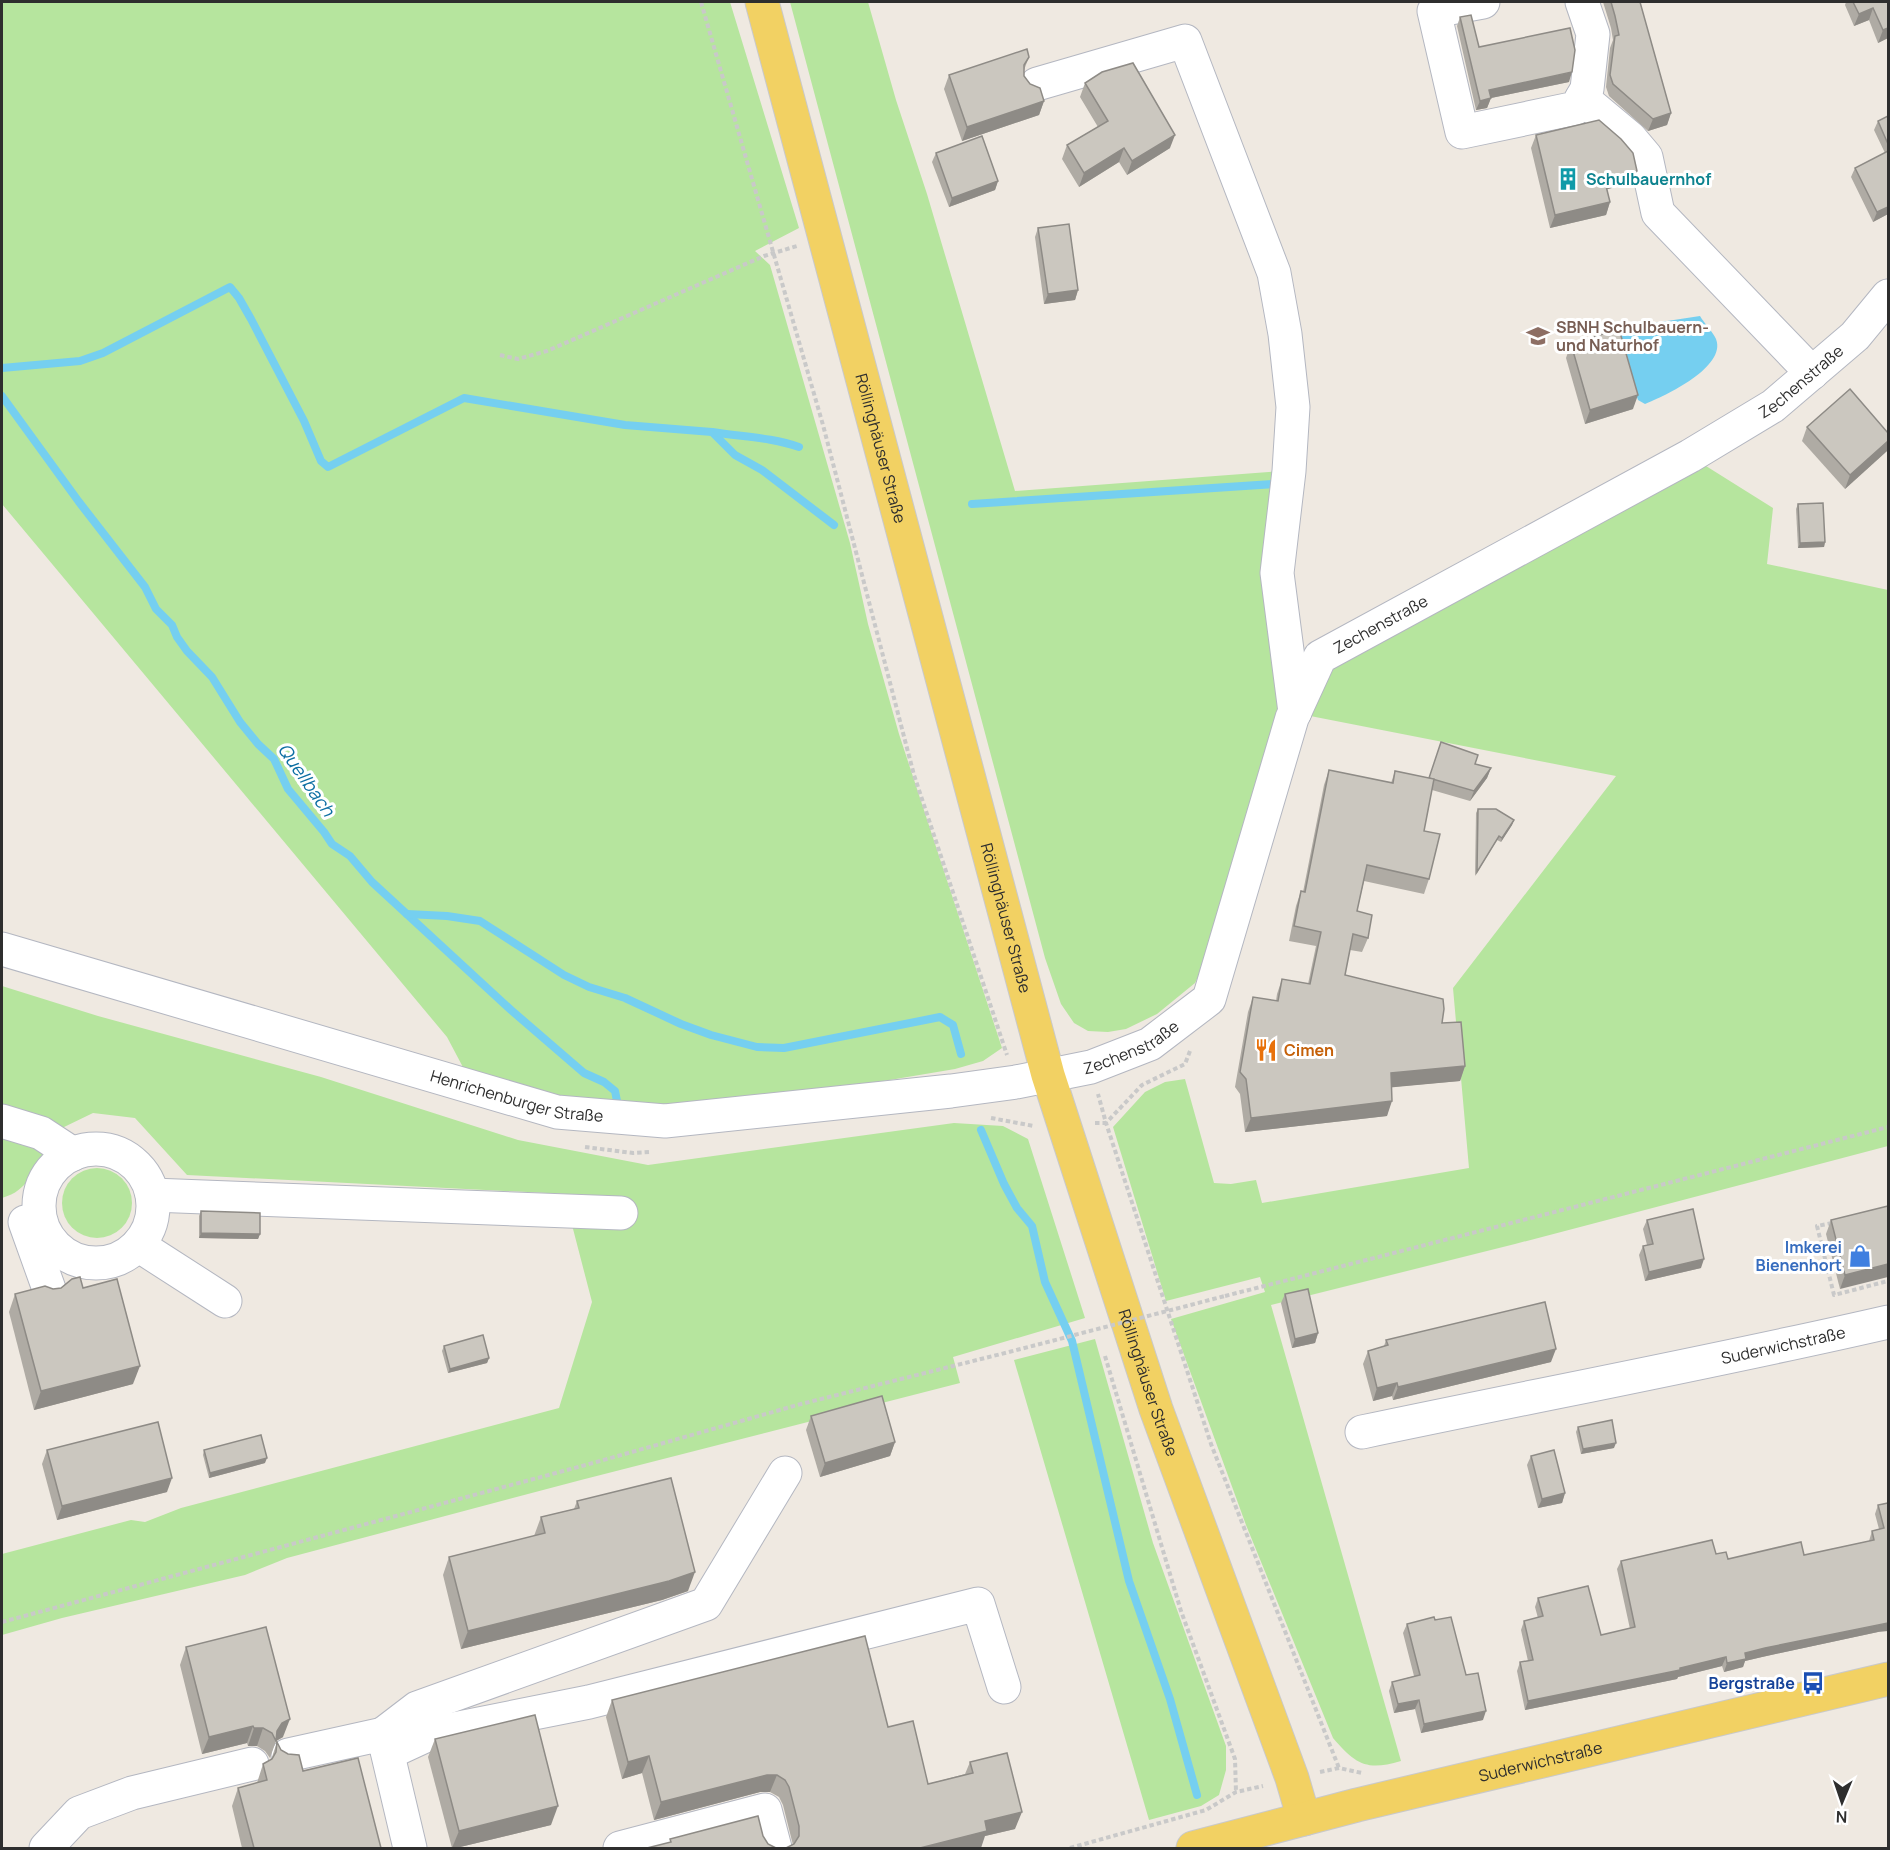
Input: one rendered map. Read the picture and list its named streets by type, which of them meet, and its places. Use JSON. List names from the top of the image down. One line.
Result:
{"streets":{"main road":["Röllinghäuser Straße","Suderwichstraße"],"street":["Zechenstraße","Henrichenburger Straße"]},"crossings":[["Zechenstraße","Röllinghäuser Straße"],["Zechenstraße","Henrichenburger Straße"],["Röllinghäuser Straße","Henrichenburger Straße"],["Röllinghäuser Straße","Suderwichstraße"]],"water":["Quellbach"],"places":{"building":["Schulbauernhof"],"school or university":["SBNH Schulbauern- und Naturhof"],"restaurant":["Cimen"],"shop":["Imkerei Bienenhort"],"bus stop":["Bergstraße"]},"north":"bottom"}
